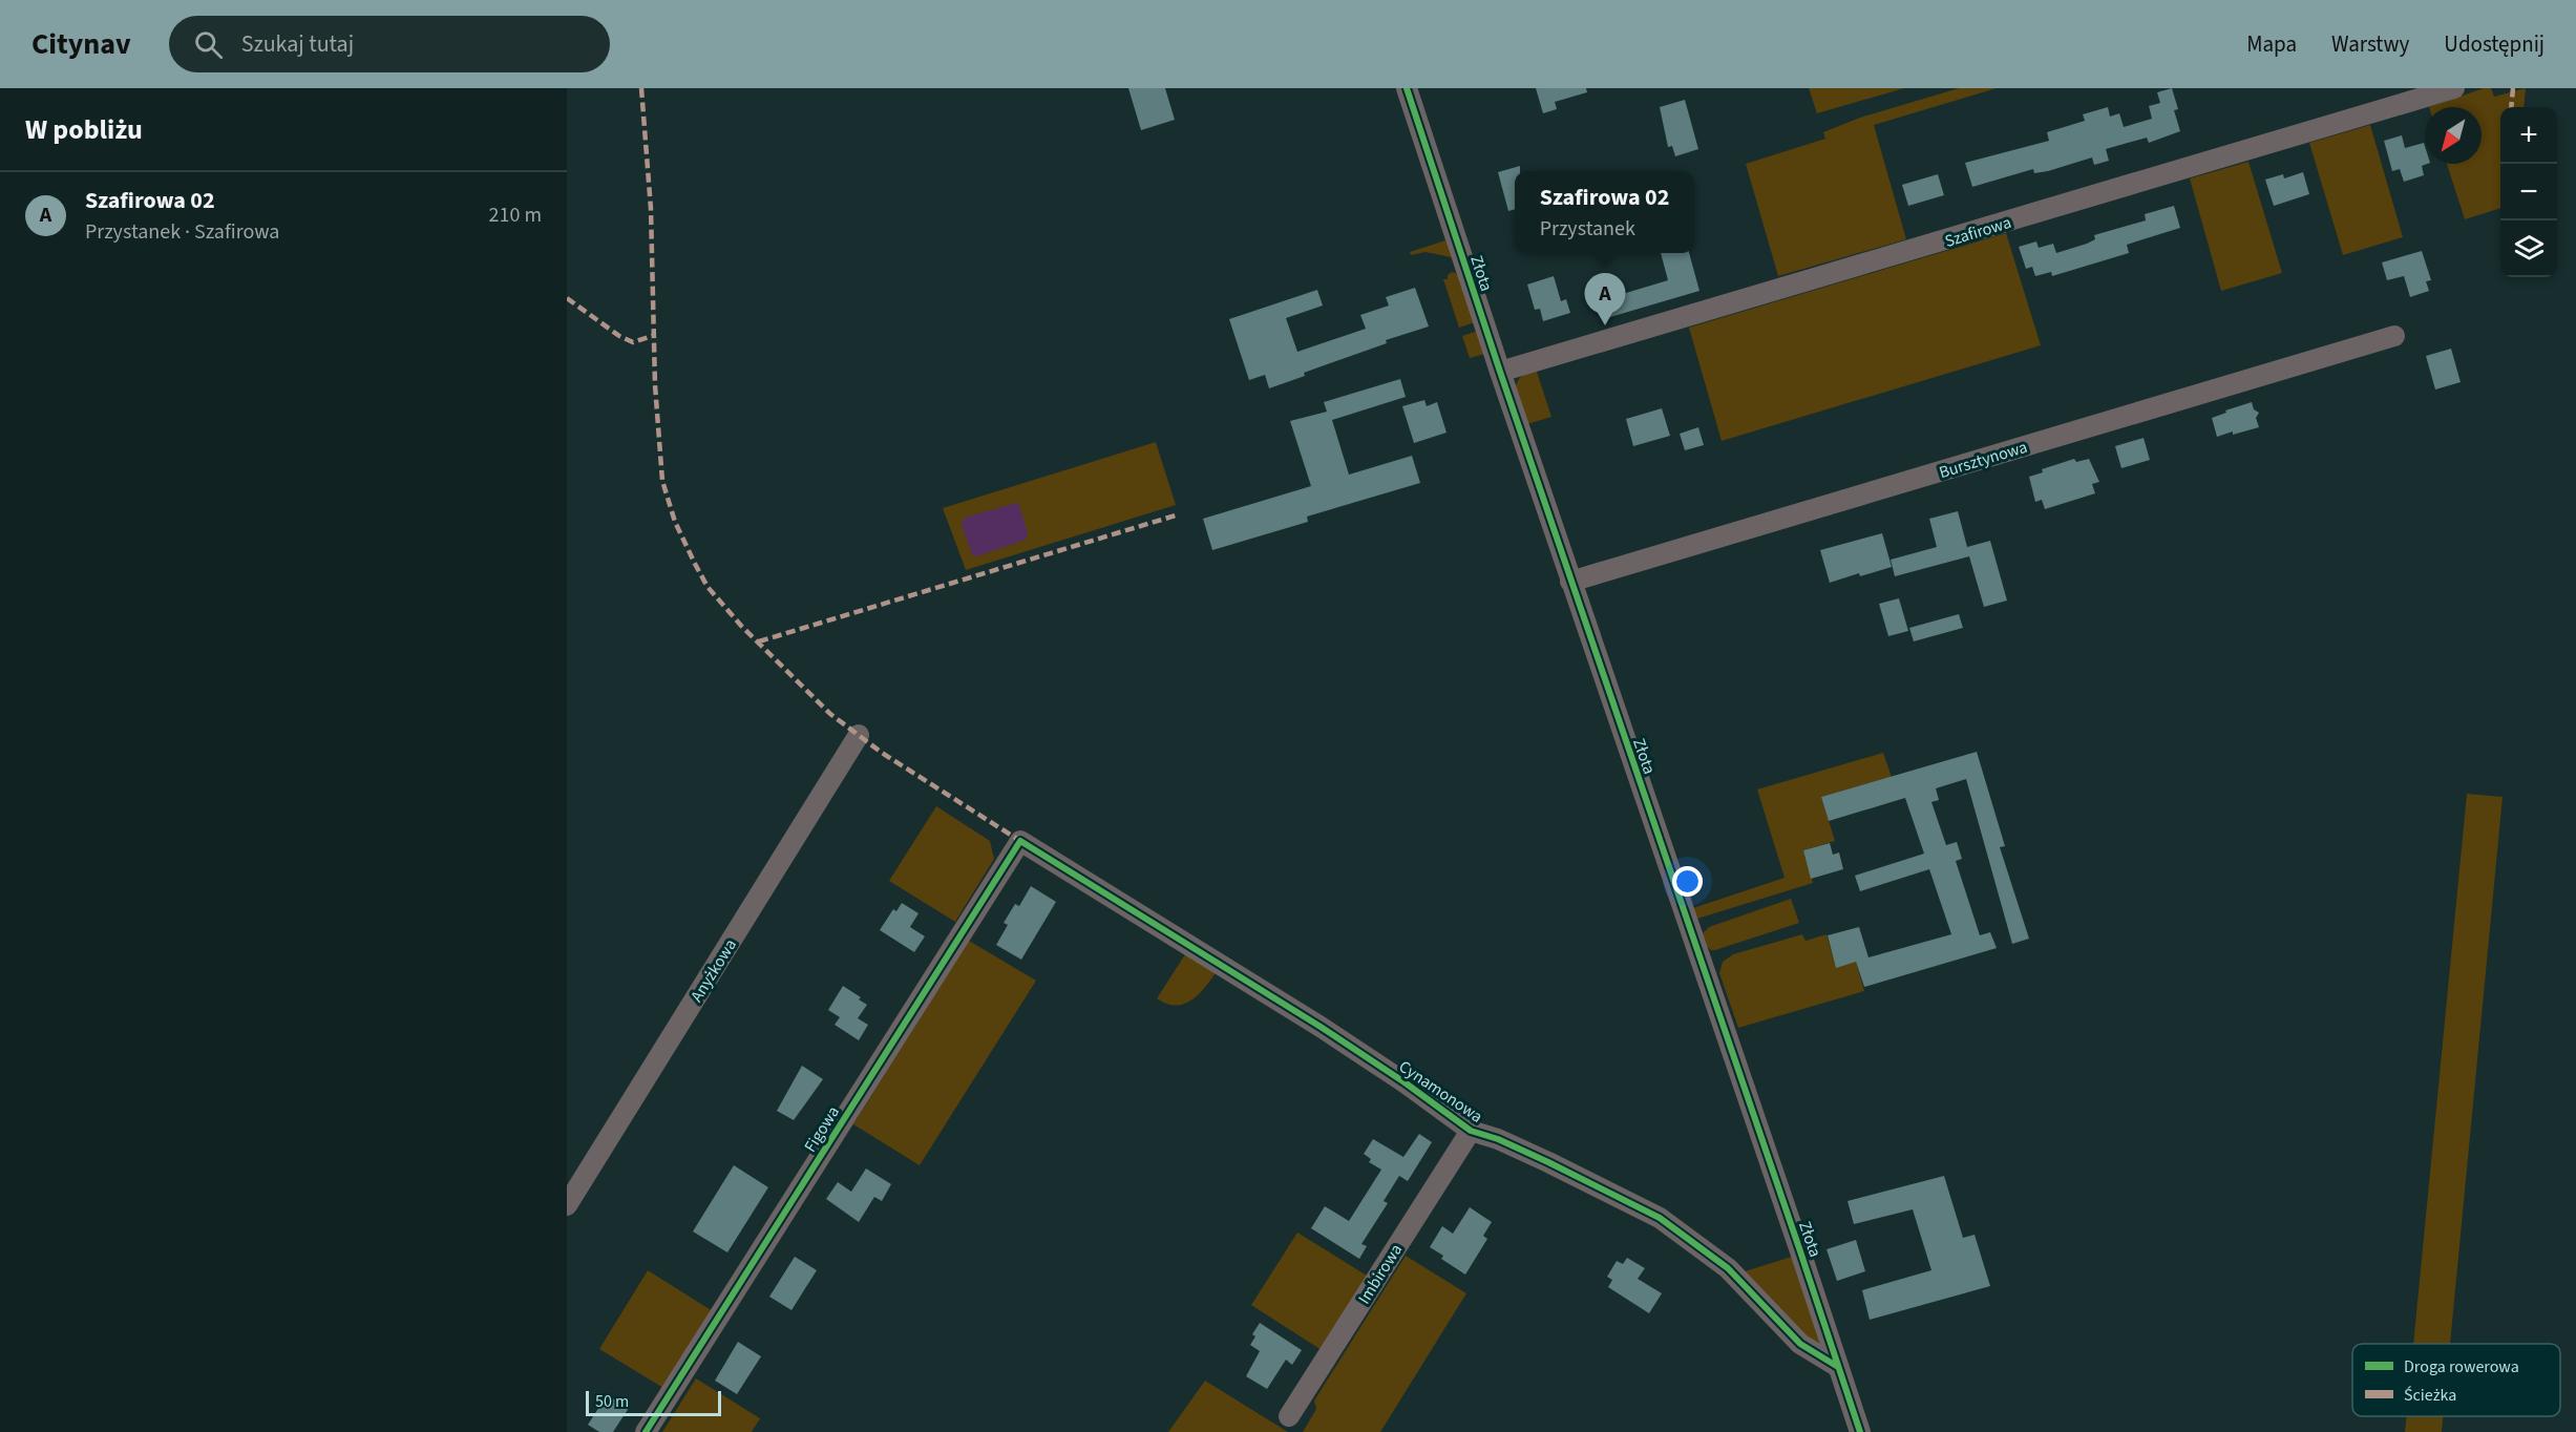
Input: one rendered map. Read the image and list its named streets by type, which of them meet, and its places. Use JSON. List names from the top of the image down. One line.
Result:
{"streets":{"street":["Szafirowa","Złota","Bursztynowa","Anyżkowa","Cynamonowa","Figowa","Imbirowa"]},"crossings":[["Szafirowa","Złota"],["Złota","Bursztynowa"],["Złota","Cynamonowa"],["Cynamonowa","Figowa"],["Cynamonowa","Imbirowa"]],"legend":["Droga rowerowa","Ścieżka"],"scale_bar":"50 m","north":"bottom left","page":{"header":"Citynav","search":"Szukaj tutaj","nav":["Mapa","Warstwy","Udostępnij"],"heading":"W pobliżu","map_buttons":["+","−"],"list":[{"mark":"A","name":"Szafirowa 02","note":"Przystanek · Szafirowa","value":"210 m"}],"popup":["Szafirowa 02","Przystanek"],"pins":"A","scale":"50 m"}}
